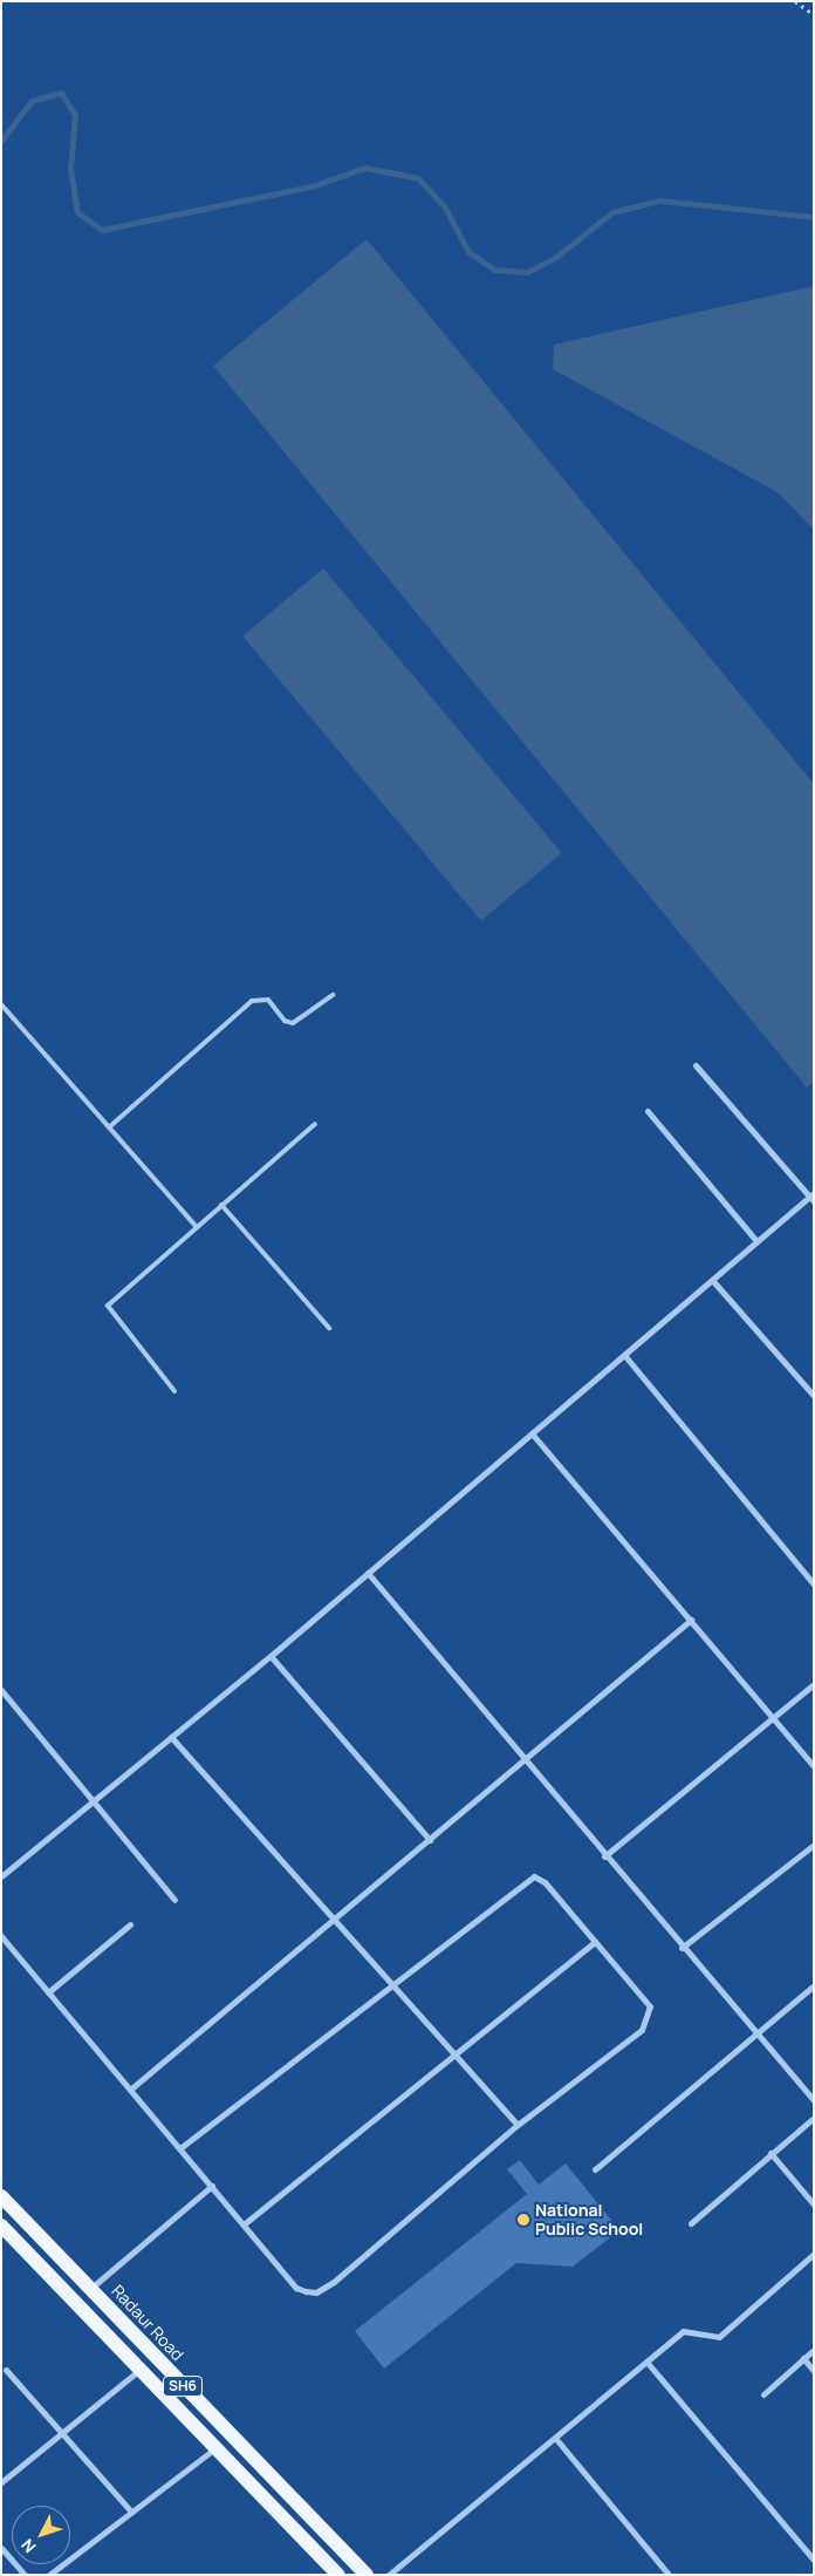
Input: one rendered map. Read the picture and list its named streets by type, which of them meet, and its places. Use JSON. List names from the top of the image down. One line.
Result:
{"streets":{"main road":["Radaur Road","SH6"]},"places":["National Public School"],"north":"bottom left"}
